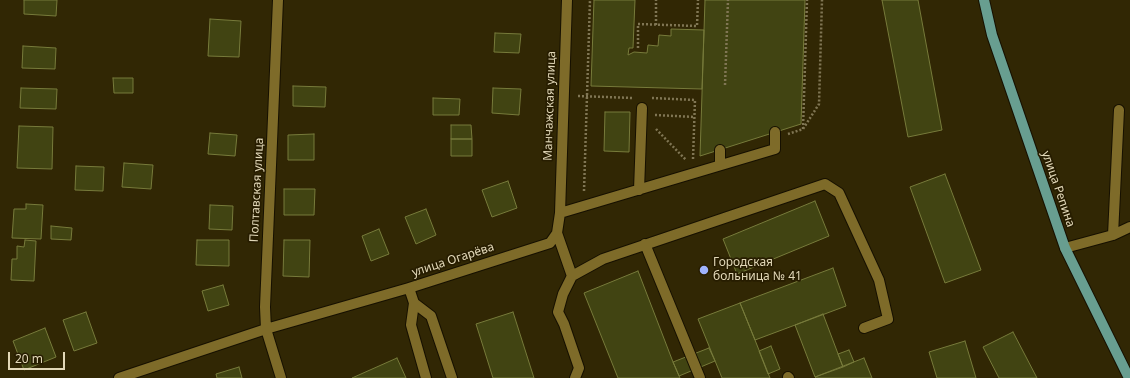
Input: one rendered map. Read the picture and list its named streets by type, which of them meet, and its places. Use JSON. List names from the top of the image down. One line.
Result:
{"streets":{"main road":["улица Репина"],"street":["Манчажская улица","Полтавская улица","улица Огарёва"]},"crossings":[["Полтавская улица","улица Огарёва"]],"places":["Городская больница № 41"],"scale_bar":"20 m"}
